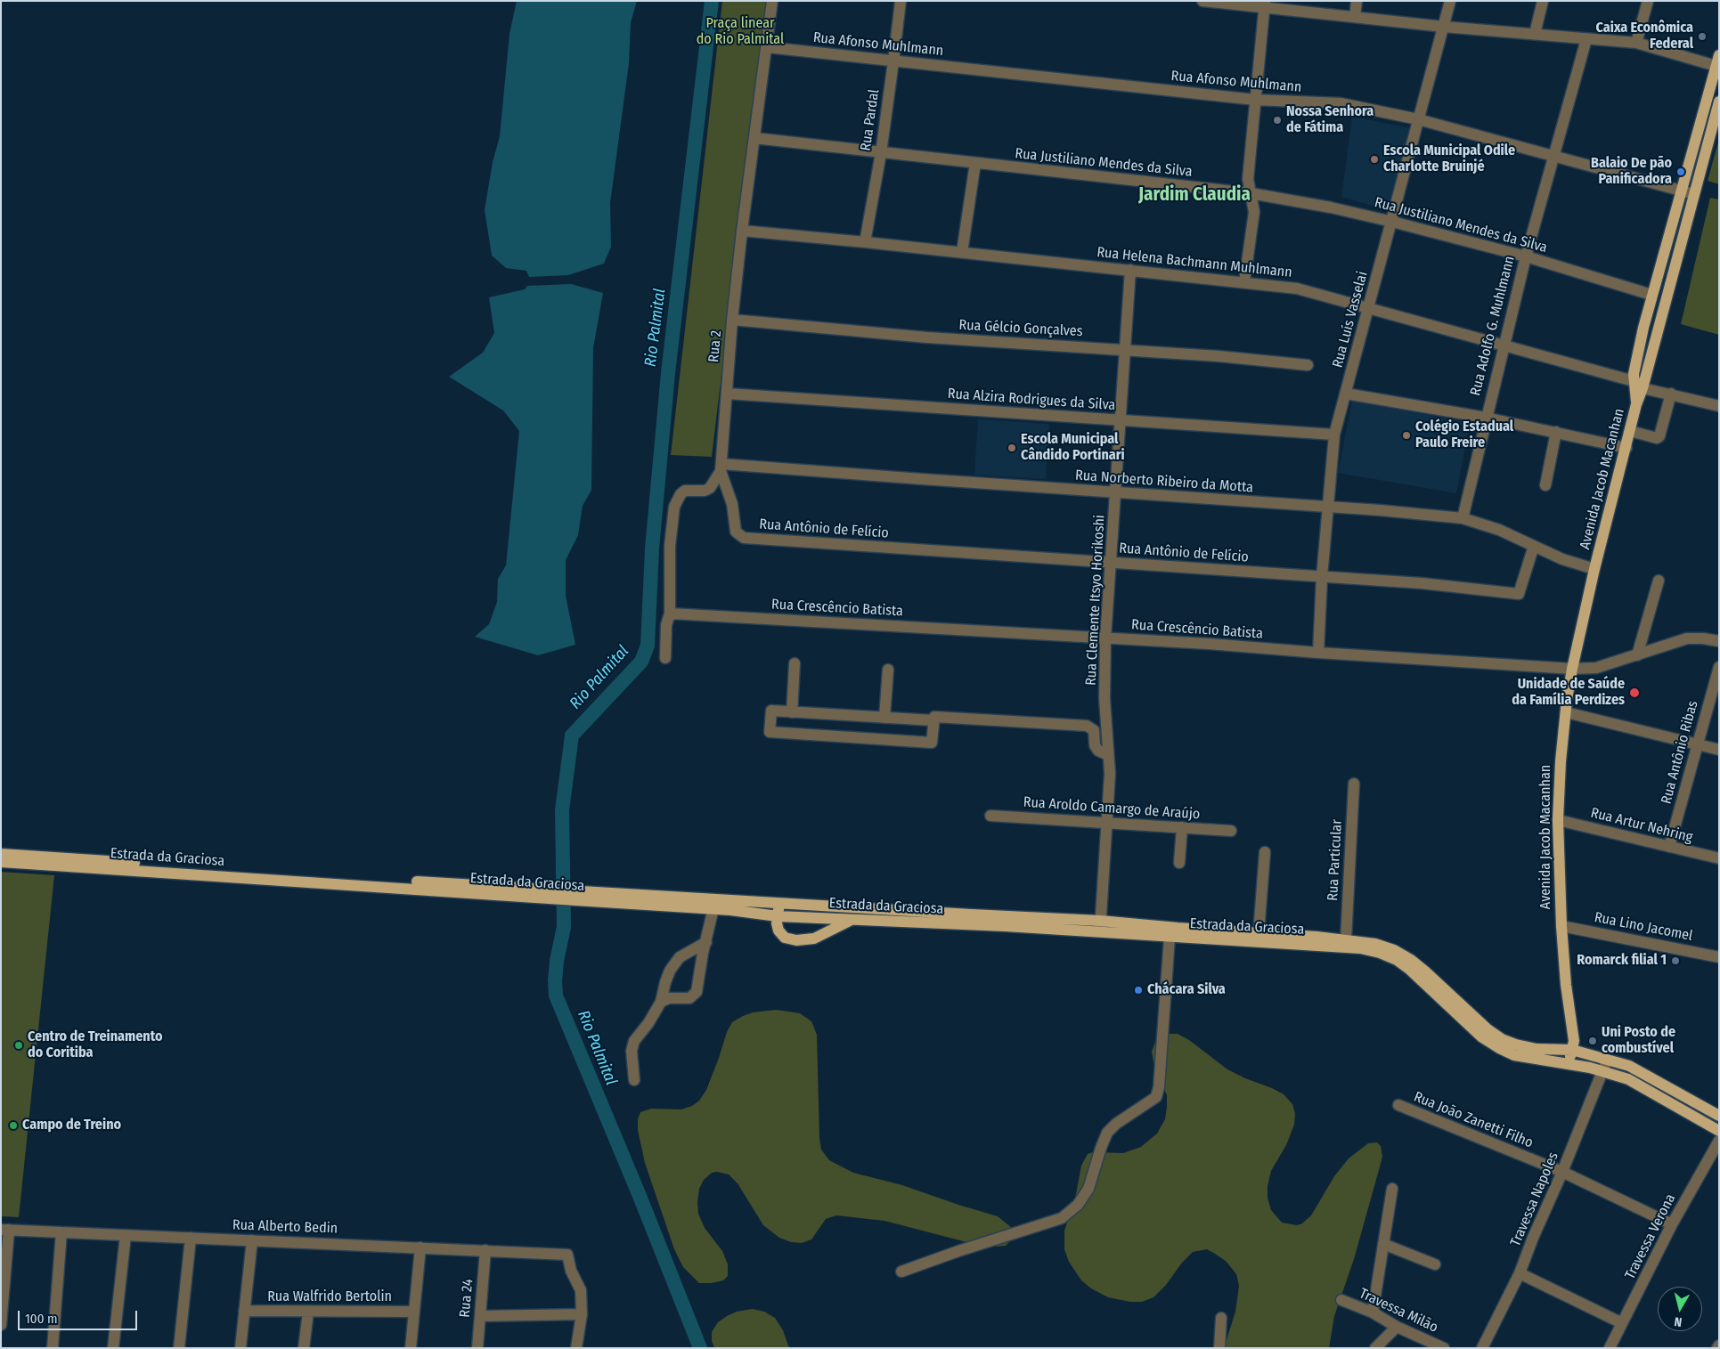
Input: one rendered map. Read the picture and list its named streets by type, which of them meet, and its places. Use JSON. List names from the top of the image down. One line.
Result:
{"streets":{"main road":["Avenida Jacob Macanhan","Estrada da Graciosa"],"street":["Rua Afonso Muhlmann","Rua Pardal","Rua Justiliano Mendes da Silva","Rua Helena Bachmann Muhlmann","Rua Luís Vasselai","Rua Adolfo G. Muhlmann","Rua Gélcio Gonçalves","Rua 2","Rua Alzira Rodrigues da Silva","Rua Norberto Ribeiro da Motta","Rua Antônio de Felício","Rua Clemente Itsyo Horikoshi","Rua Crescêncio Batista","Rua Antônio Ribas","Rua Aroldo Camargo de Araújo","Rua Artur Nehring","Rua Particular","Rua Lino Jacomel","Rua João Zanetti Filho","Travessa Napoles","Rua Alberto Bedin","Travessa Verona","Rua Walfrido Bertolin","Rua 24","Travessa Milão"]},"crossings":[["Rua Afonso Muhlmann","Rua Pardal"],["Rua Afonso Muhlmann","Rua Luís Vasselai"],["Rua Afonso Muhlmann","Rua Adolfo G. Muhlmann"],["Rua Afonso Muhlmann","Rua 2"],["Rua Afonso Muhlmann","Avenida Jacob Macanhan"],["Rua Pardal","Rua Justiliano Mendes da Silva"],["Rua Pardal","Rua Helena Bachmann Muhlmann"],["Rua Justiliano Mendes da Silva","Rua Luís Vasselai"],["Rua Justiliano Mendes da Silva","Rua Adolfo G. Muhlmann"],["Rua Justiliano Mendes da Silva","Rua 2"],["Rua Justiliano Mendes da Silva","Avenida Jacob Macanhan"],["Rua Helena Bachmann Muhlmann","Rua Luís Vasselai"],["Rua Helena Bachmann Muhlmann","Rua Adolfo G. Muhlmann"],["Rua Helena Bachmann Muhlmann","Rua 2"],["Rua Helena Bachmann Muhlmann","Avenida Jacob Macanhan"],["Rua Helena Bachmann Muhlmann","Rua Clemente Itsyo Horikoshi"],["Rua Luís Vasselai","Rua Alzira Rodrigues da Silva"],["Rua Luís Vasselai","Rua Norberto Ribeiro da Motta"],["Rua Luís Vasselai","Rua Antônio de Felício"],["Rua Luís Vasselai","Rua Crescêncio Batista"],["Rua Adolfo G. Muhlmann","Rua Norberto Ribeiro da Motta"],["Rua Gélcio Gonçalves","Rua 2"],["Rua Gélcio Gonçalves","Rua Clemente Itsyo Horikoshi"],["Rua 2","Rua Alzira Rodrigues da Silva"],["Rua 2","Rua Norberto Ribeiro da Motta"],["Rua 2","Rua Antônio de Felício"],["Rua Alzira Rodrigues da Silva","Rua Clemente Itsyo Horikoshi"],["Avenida Jacob Macanhan","Rua Norberto Ribeiro da Motta"],["Avenida Jacob Macanhan","Rua Crescêncio Batista"],["Avenida Jacob Macanhan","Rua Artur Nehring"],["Avenida Jacob Macanhan","Estrada da Graciosa"],["Avenida Jacob Macanhan","Rua Lino Jacomel"],["Rua Norberto Ribeiro da Motta","Rua Antônio de Felício"],["Rua Norberto Ribeiro da Motta","Rua Clemente Itsyo Horikoshi"],["Rua Antônio de Felício","Rua Clemente Itsyo Horikoshi"],["Rua Clemente Itsyo Horikoshi","Rua Crescêncio Batista"],["Rua Clemente Itsyo Horikoshi","Rua Aroldo Camargo de Araújo"],["Rua Clemente Itsyo Horikoshi","Estrada da Graciosa"],["Rua Antônio Ribas","Rua Artur Nehring"],["Estrada da Graciosa","Rua Particular"],["Estrada da Graciosa","Travessa Napoles"],["Rua João Zanetti Filho","Travessa Napoles"],["Rua João Zanetti Filho","Travessa Verona"],["Rua Alberto Bedin","Rua 24"]],"districts":["Jardim Claudia"],"water":["Rio Palmital"],"parks":["Praça linear do Rio Palmital"],"places":["Caixa Econômica Federal","Nossa Senhora de Fátima","Escola Municipal Odile Charlotte Bruinjé","Balaio De pão Panificadora","Colégio Estadual Paulo Freire","Escola Municipal Cândido Portinari","Unidade de Saúde da Família Perdizes","Romarck filial 1","Chácara Silva","Uni Posto de combustível","Centro de Treinamento do Coritiba","Campo de Treino"],"scale_bar":"100 m","north":"bottom"}
